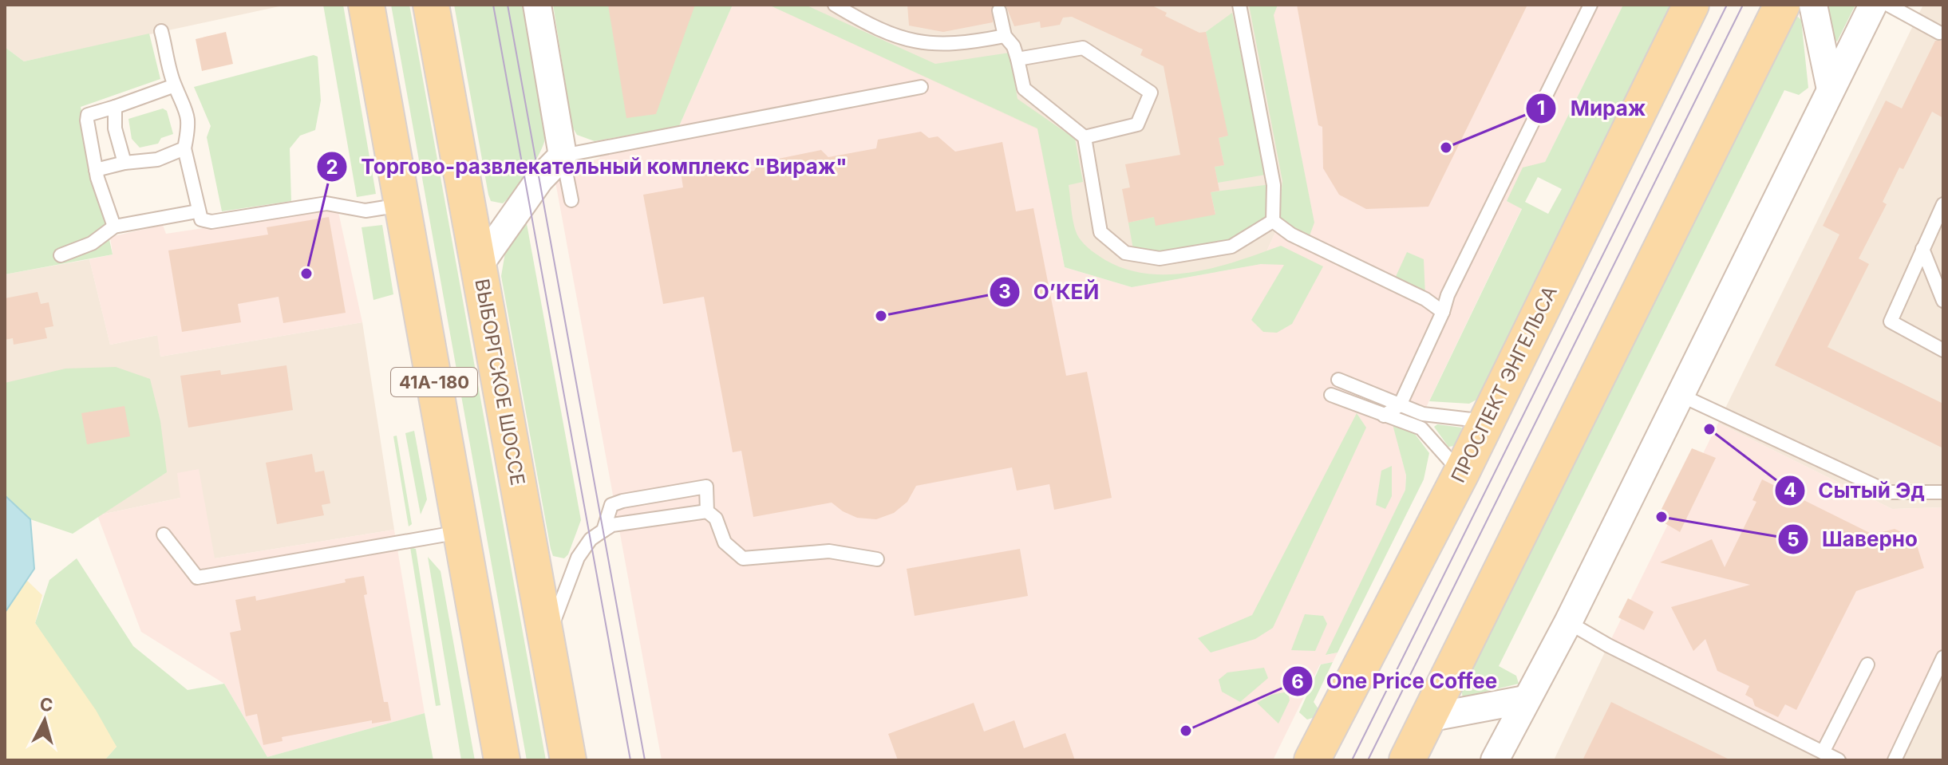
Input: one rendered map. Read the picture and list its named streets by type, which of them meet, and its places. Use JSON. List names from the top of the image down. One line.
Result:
{"streets":{"main road":["41А-180","ВЫБОРГСКОЕ ШОССЕ","ПРОСПЕКТ ЭНГЕЛЬСА"]},"places":["Мираж","Торгово-развлекательный комплекс \"Вираж\"","О’КЕЙ","Сытый Эд","Шаверно","One Price Coffee"],"north":"top"}
